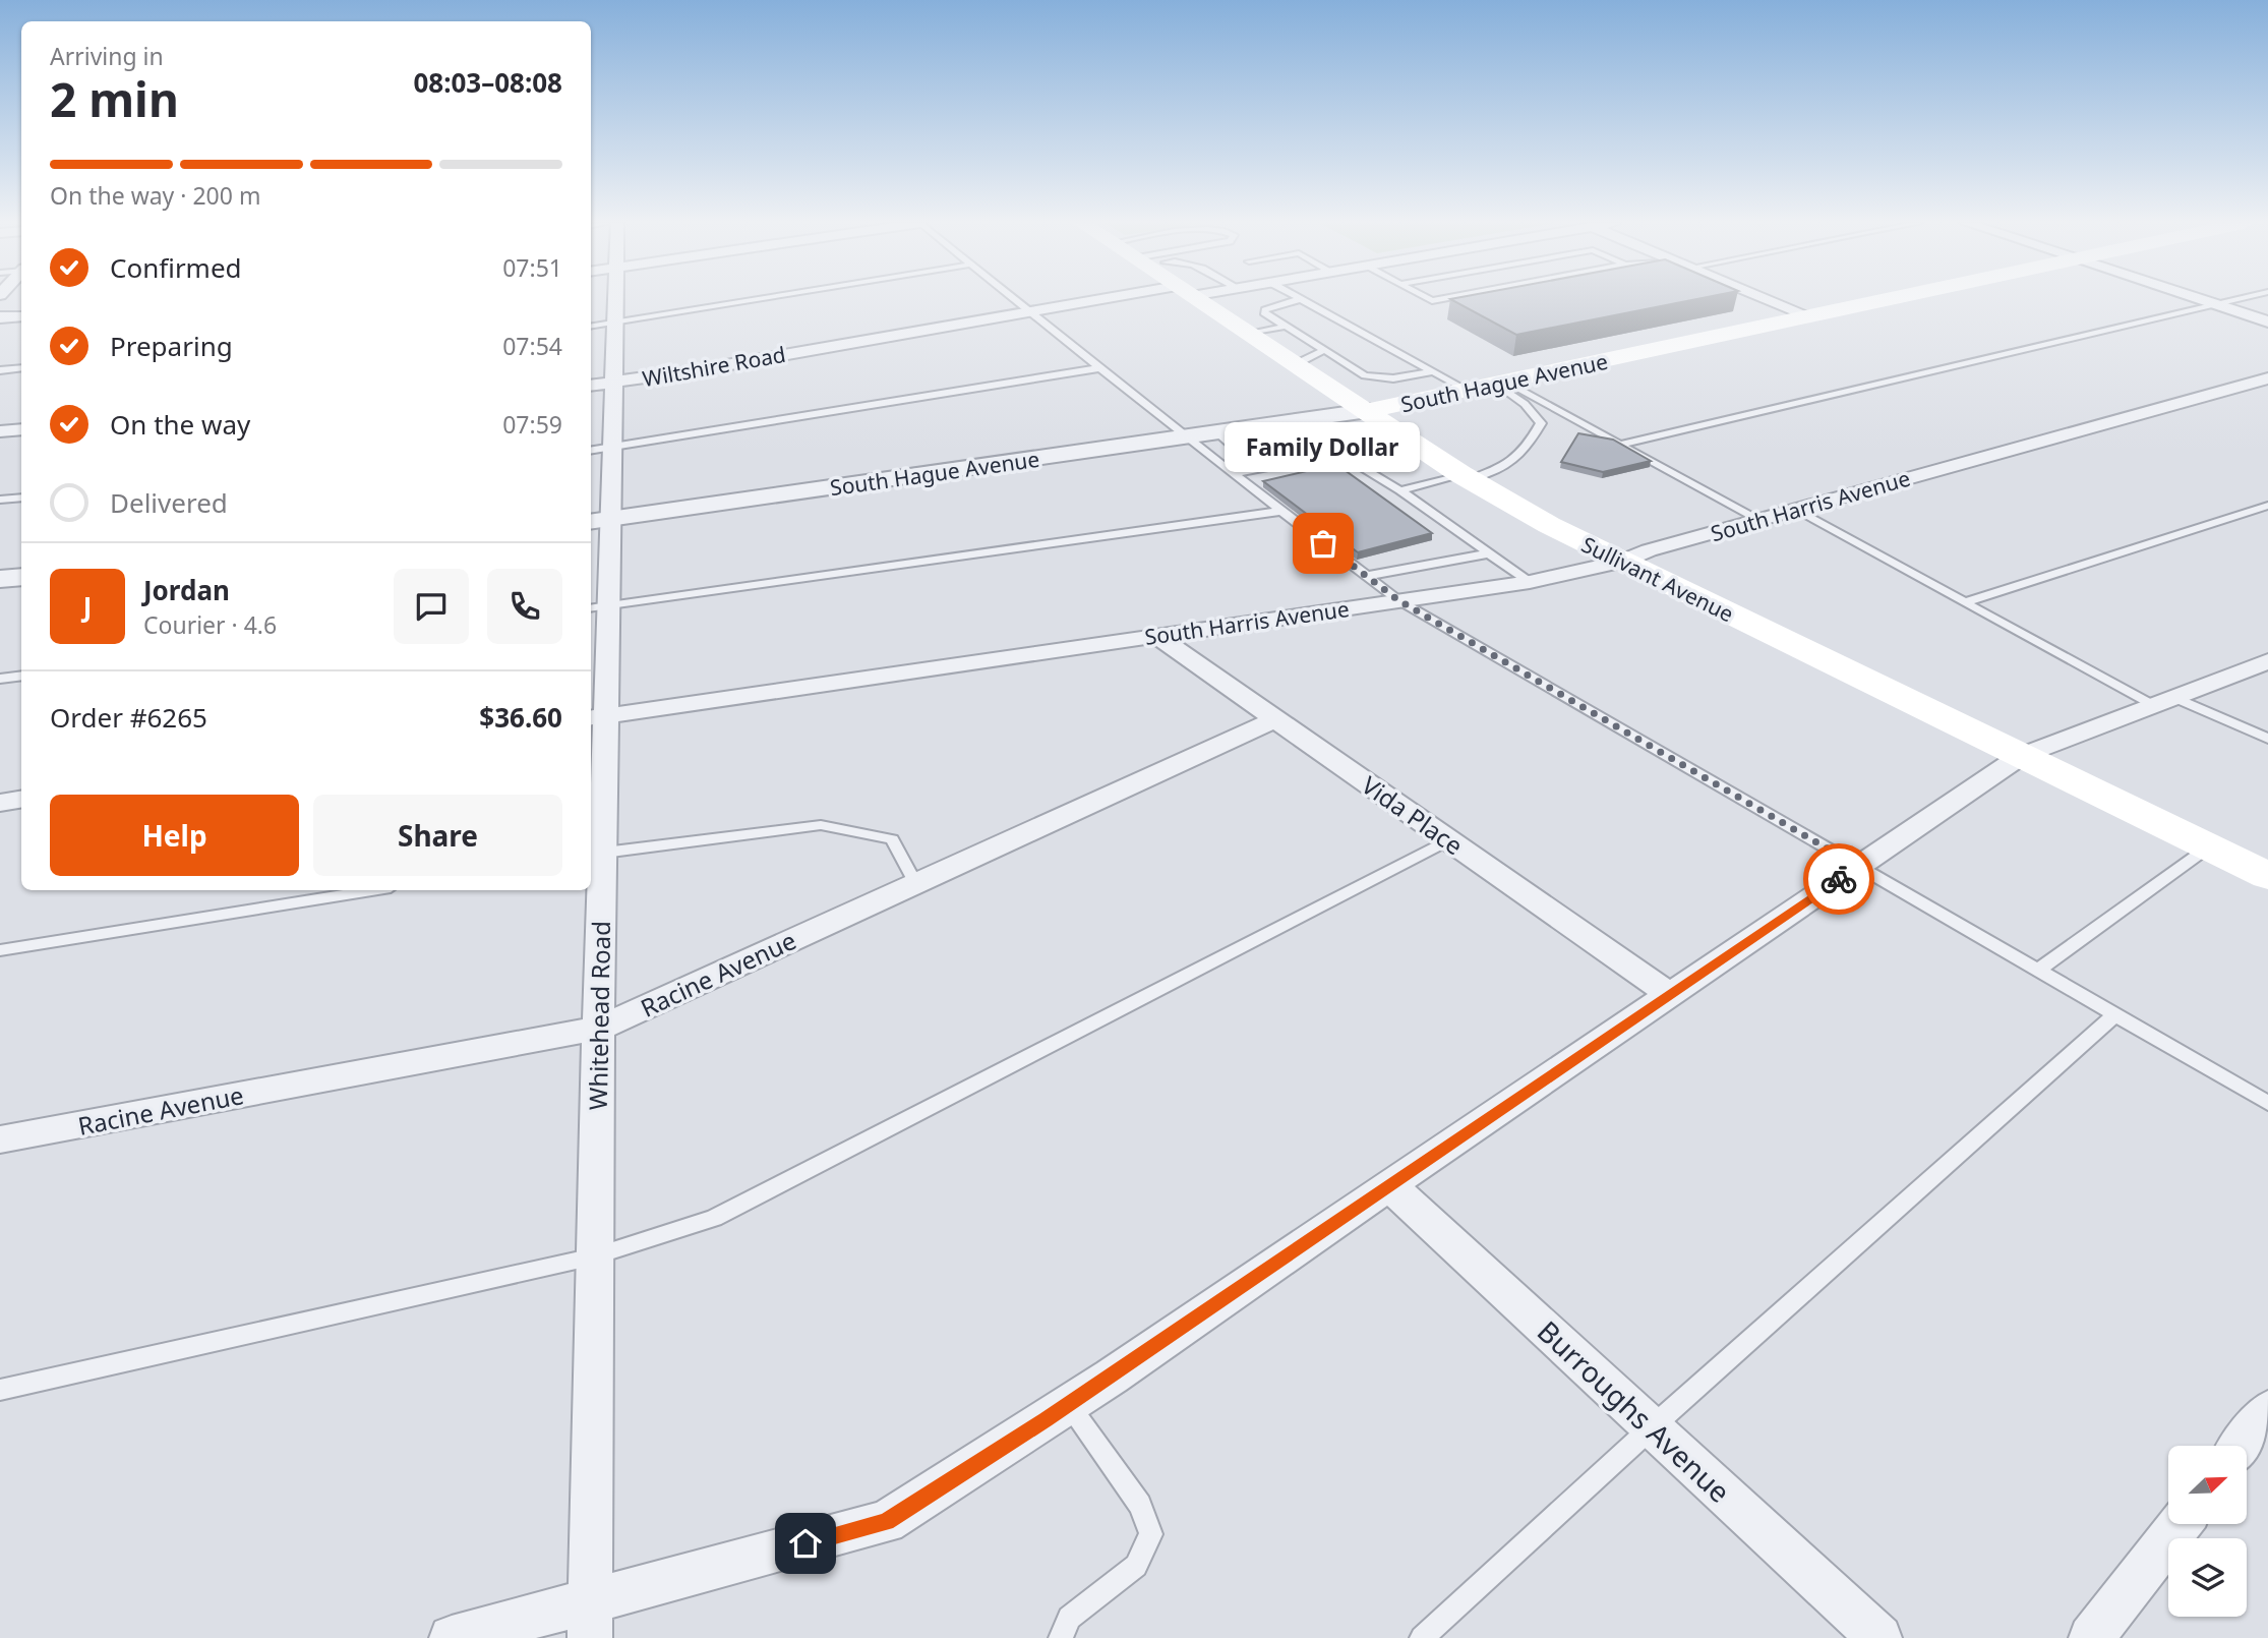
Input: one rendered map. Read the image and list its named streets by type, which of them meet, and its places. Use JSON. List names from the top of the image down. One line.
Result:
{"streets":{"main road":["South Hague Avenue","Sullivant Avenue"],"street":["Wiltshire Road","South Harris Avenue","Vida Place","Racine Avenue","Whitehead Road","Burroughs Avenue"]},"crossings":[["Wiltshire Road","Whitehead Road"],["South Hague Avenue","Sullivant Avenue"],["South Hague Avenue","Whitehead Road"],["South Harris Avenue","Sullivant Avenue"],["South Harris Avenue","Vida Place"],["South Harris Avenue","Whitehead Road"],["Vida Place","Racine Avenue"],["Racine Avenue","Whitehead Road"]],"places":["Family Dollar"],"north":"top right","page":{"heading":["2 min","Arriving in","08:03–08:08"],"panel":["Jordan","Courier · 4.6","Order #6265","$36.60"],"bar":"On the way · 200 m","list":[["Confirmed","07:51"],["Preparing","07:54"],["On the way","07:59"],"Delivered"],"bubble":"Family Dollar","round":"J","buttons":["Help","Share"]}}
